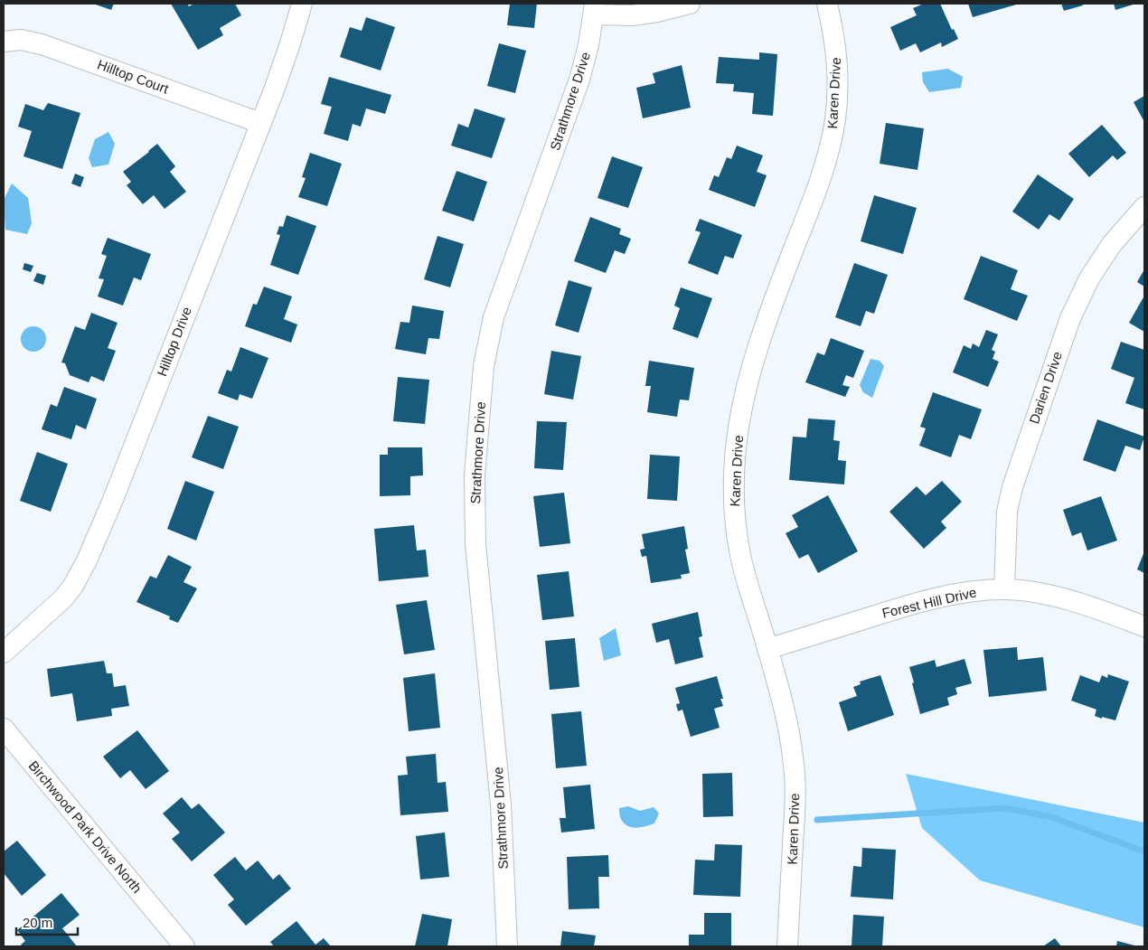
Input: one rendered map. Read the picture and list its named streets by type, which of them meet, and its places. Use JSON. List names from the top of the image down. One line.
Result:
{"streets":{"street":["Hilltop Court","Karen Drive","Strathmore Drive","Hilltop Drive","Darien Drive","Forest Hill Drive","Birchwood Park Drive North"]},"crossings":[["Hilltop Court","Hilltop Drive"],["Karen Drive","Forest Hill Drive"],["Darien Drive","Forest Hill Drive"]],"scale_bar":"20 m"}
